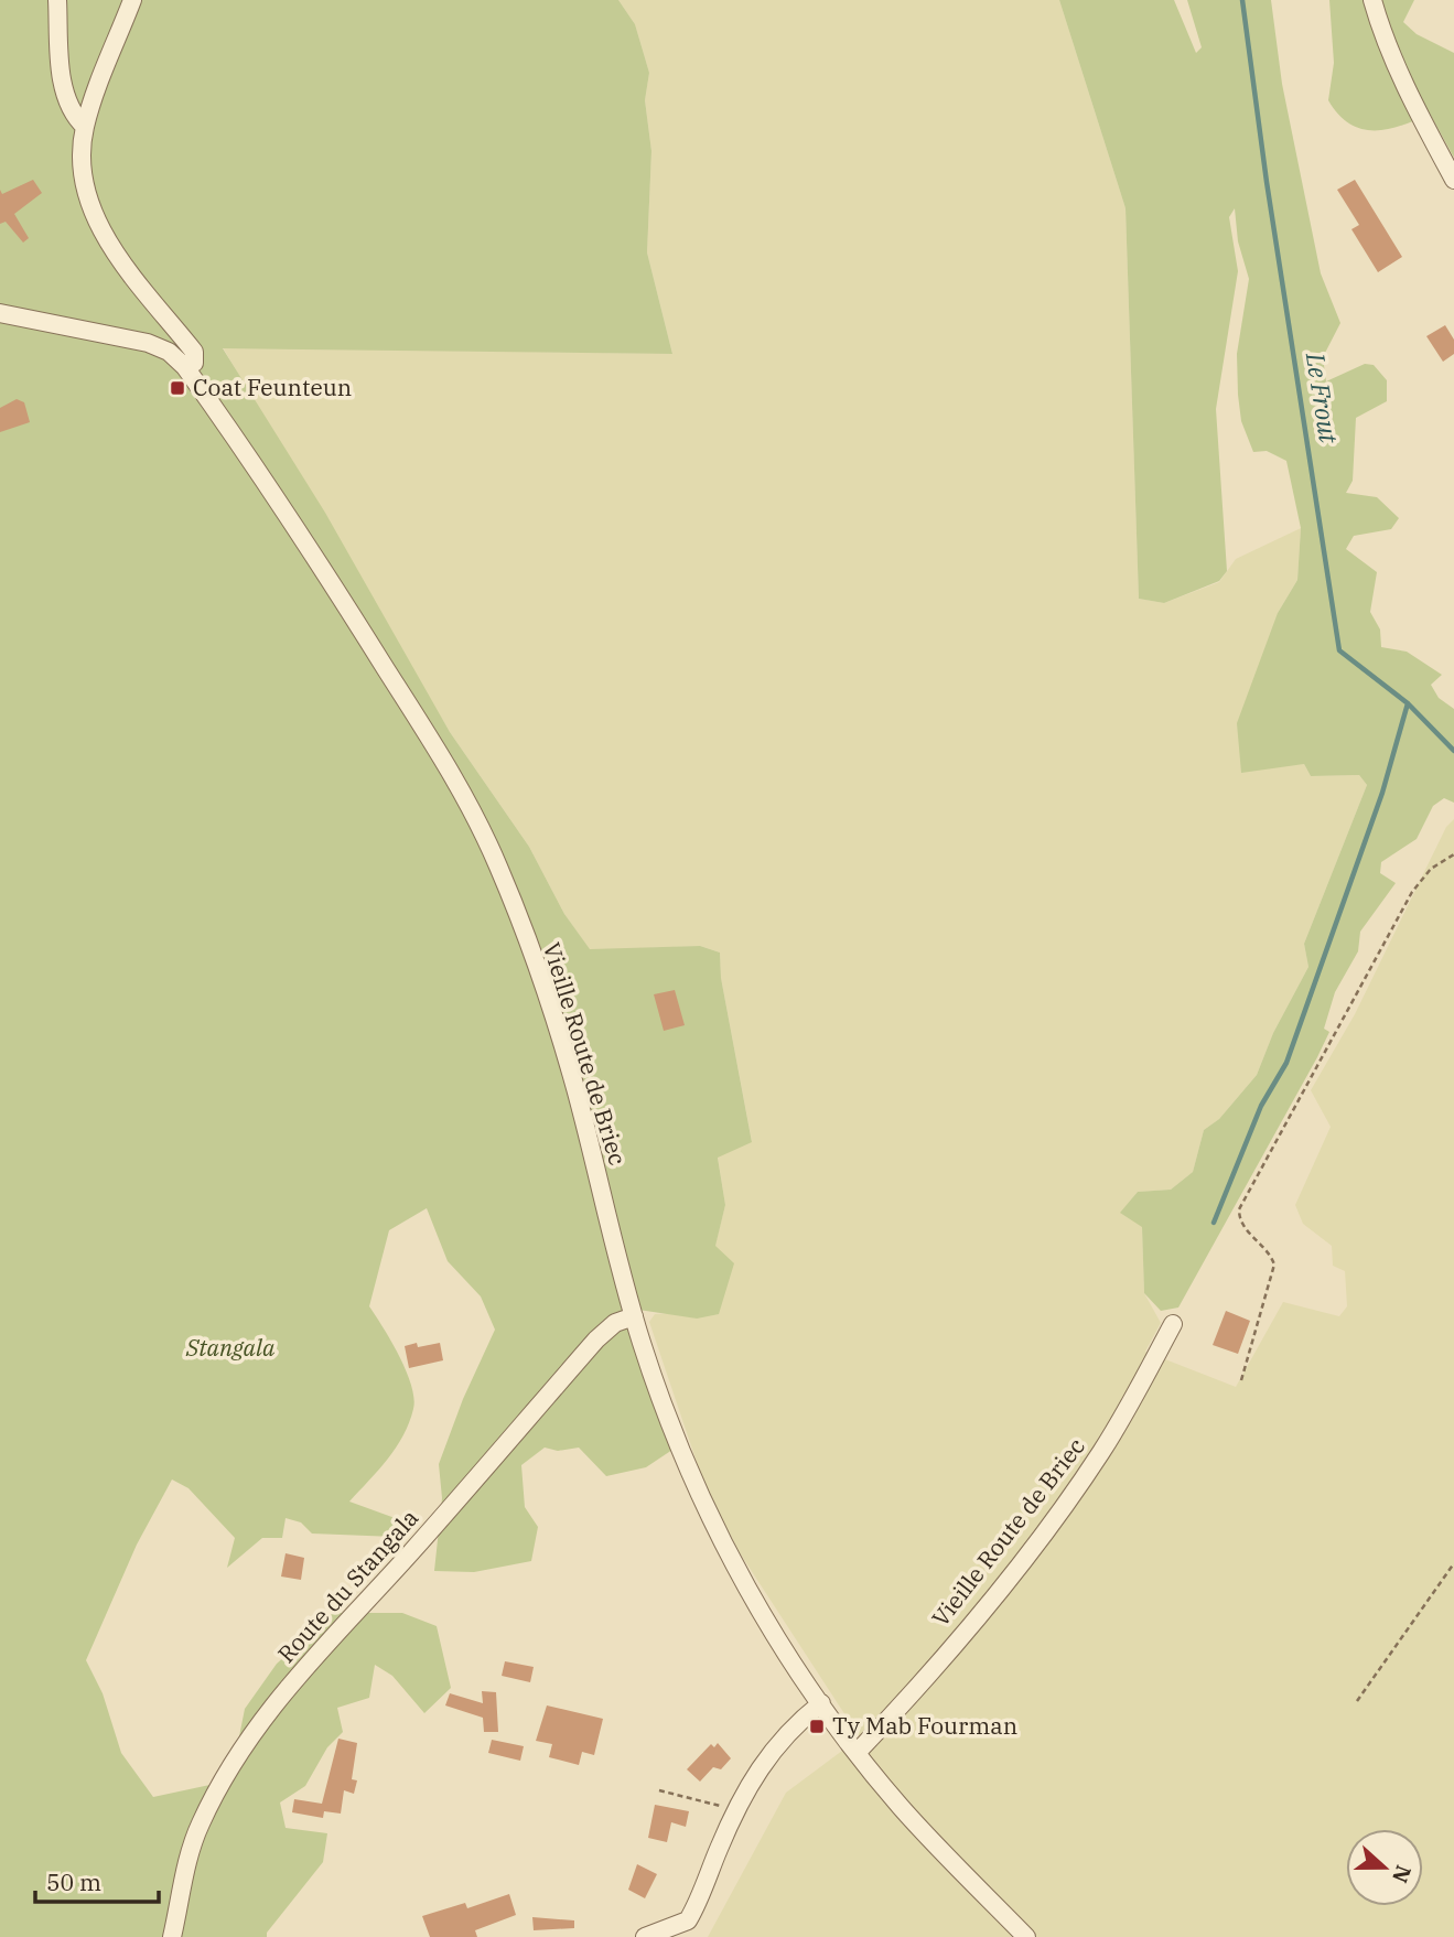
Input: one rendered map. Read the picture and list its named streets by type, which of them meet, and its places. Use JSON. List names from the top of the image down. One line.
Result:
{"streets":{"street":["Vieille Route de Briec","Route du Stangala"]},"crossings":[["Vieille Route de Briec","Route du Stangala"]],"water":["Le Frout"],"parks":["Stangala"],"places":{"transit":["Coat Feunteun","Ty Mab Fourman"]},"scale_bar":"50 m","north":"right"}
